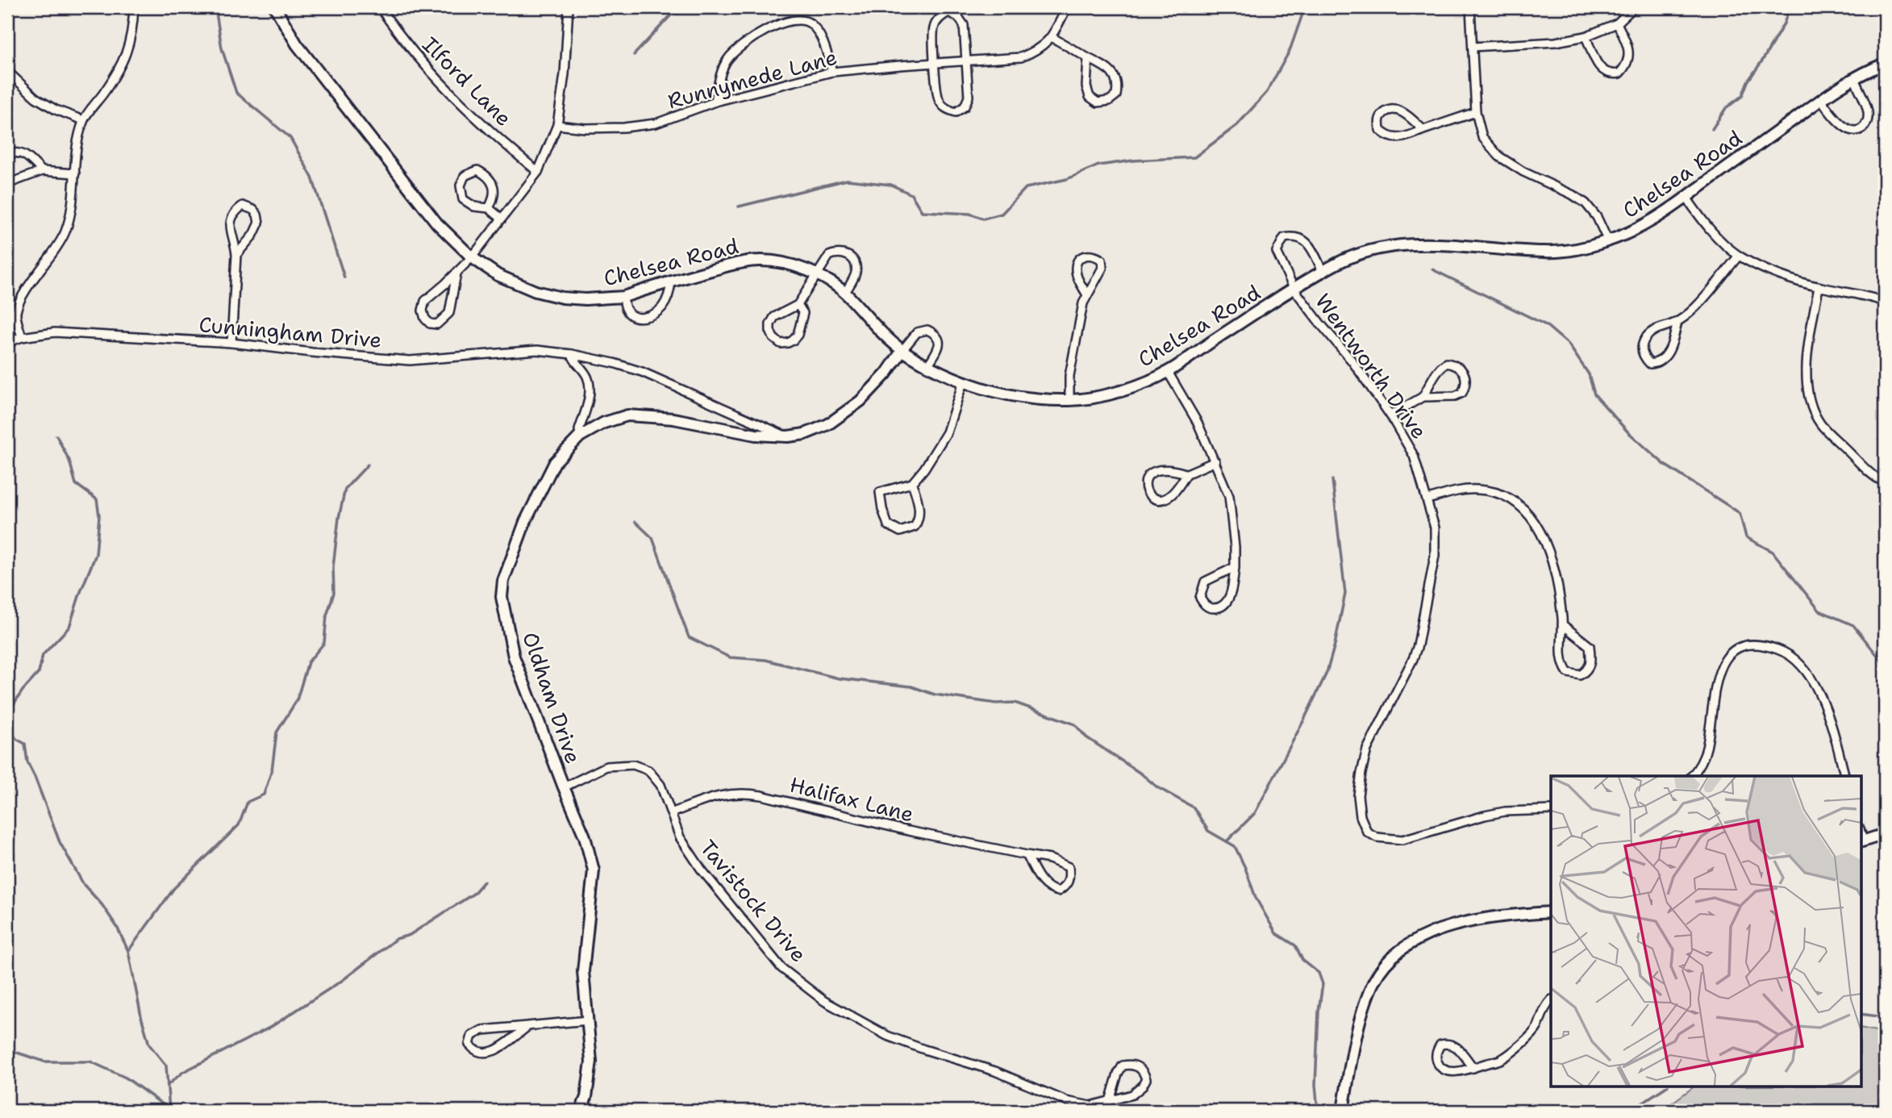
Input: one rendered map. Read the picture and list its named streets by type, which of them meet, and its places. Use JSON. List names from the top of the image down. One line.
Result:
{"streets":{"street":["Runnymede Lane","Ilford Lane","Chelsea Road","Cunningham Drive","Wentworth Drive","Oldham Drive","Halifax Lane","Tavistock Drive"]},"crossings":[["Chelsea Road","Wentworth Drive"],["Chelsea Road","Oldham Drive"],["Cunningham Drive","Oldham Drive"],["Oldham Drive","Tavistock Drive"],["Halifax Lane","Tavistock Drive"]]}
